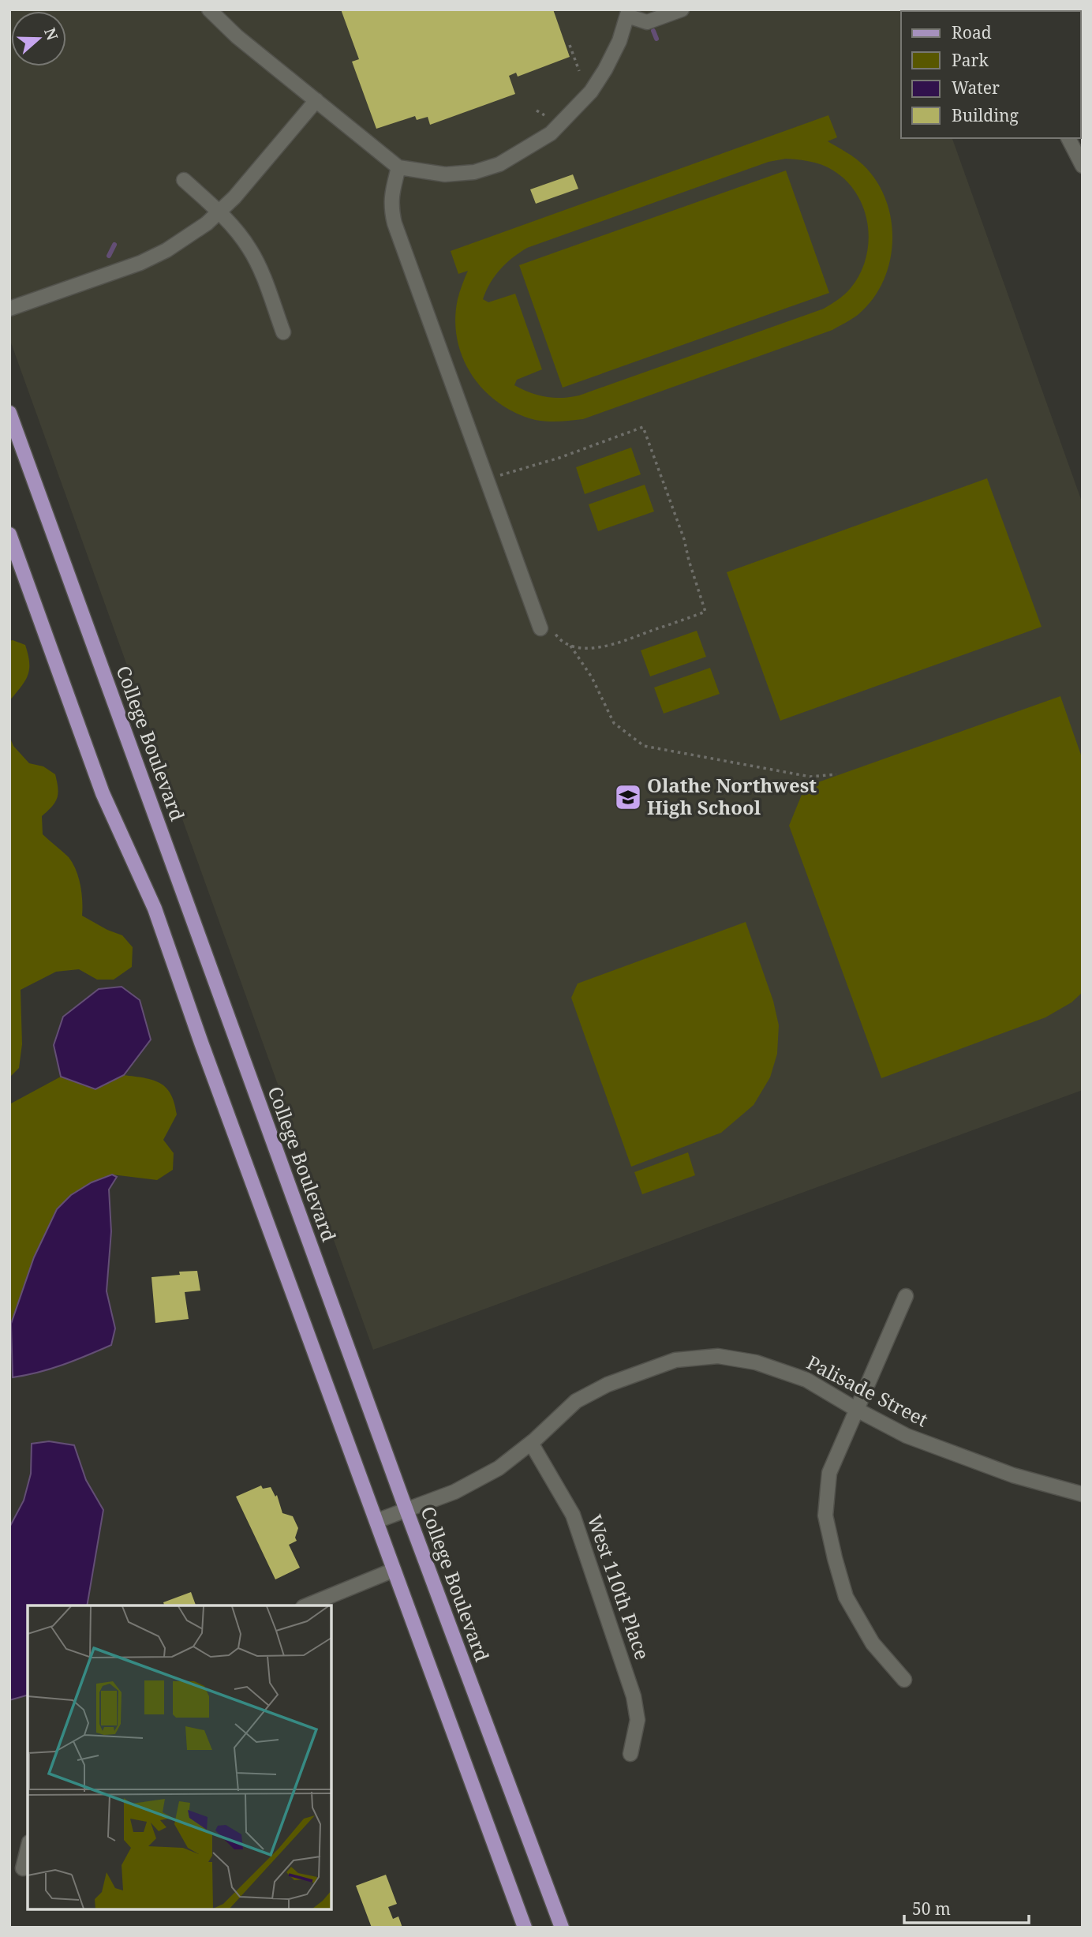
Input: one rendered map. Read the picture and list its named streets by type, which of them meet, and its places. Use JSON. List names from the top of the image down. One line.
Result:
{"streets":{"main road":["College Boulevard"],"street":["Palisade Street","West 110th Place"]},"crossings":[["College Boulevard","Palisade Street"],["Palisade Street","West 110th Place"]],"places":{"school or university":["Olathe Northwest High School"]},"legend":["Road","Park","Water","Building"],"scale_bar":"50 m","north":"right"}
